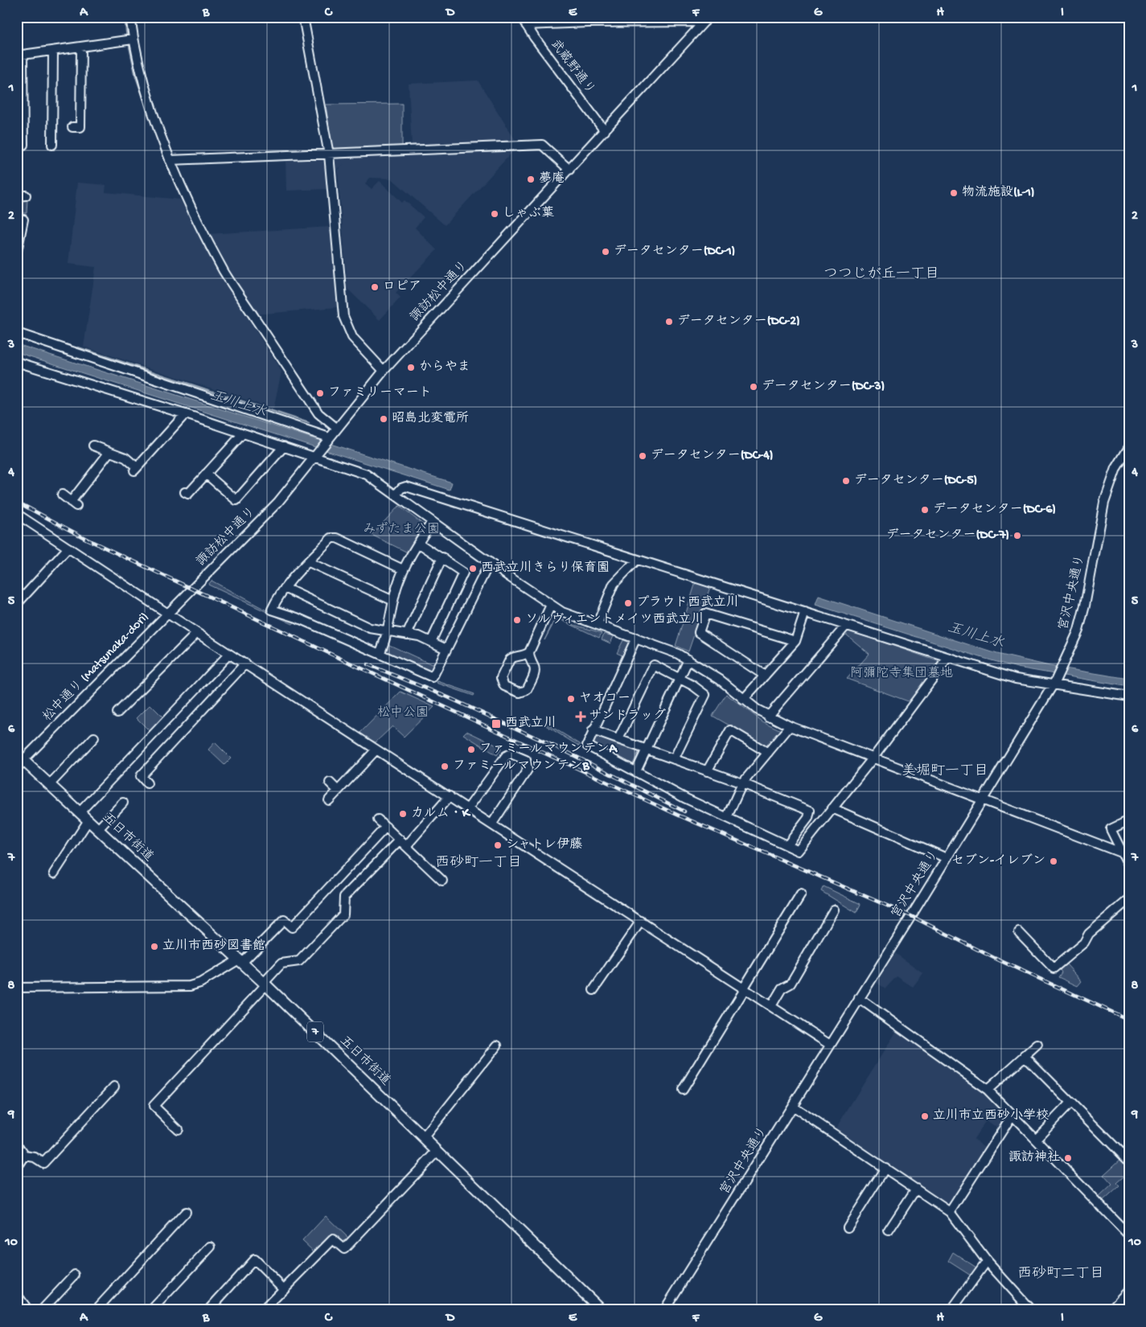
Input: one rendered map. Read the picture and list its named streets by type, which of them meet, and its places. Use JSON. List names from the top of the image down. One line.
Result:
{"streets":{"main road":["五日市街道","7"],"street":["武蔵野通り","諏訪松中通り","宮沢中央通り","松中通り (Matsunaka-dori)"]},"crossings":[["武蔵野通り","諏訪松中通り"],["諏訪松中通り","松中通り (Matsunaka-dori)"],["松中通り (Matsunaka-dori)","五日市街道"]],"districts":["つつじが丘一丁目","美堀町一丁目","西砂町一丁目","西砂町二丁目"],"water":["玉川上水"],"parks":["みずたま公園","阿彌陀寺集団墓地","松中公園"],"places":{"other":["夢庵","物流施設(L-1)","しゃぶ葉","データセンター(DC-1)","ロピア","データセンター(DC-2)","からやま","データセンター(DC-3)","ファミリーマート","昭島北変電所","データセンター(DC-4)","データセンター(DC-5)","データセンター(DC-6)","データセンター(DC-7)","西武立川きらり保育園","プラウド西武立川","ソルヴィエントメイツ西武立川","ヤオコー","ファミールマウンテンA","ファミールマウンテンB","カルム・K","シャトレ伊藤","セブン-イレブン","立川市西砂図書館","立川市立西砂小学校","諏訪神社"],"health":["サンドラッグ"],"transit":["西武立川"]},"grid":{"columns":["A","B","C","D","E","F","G","H","I"],"rows":["1","2","3","4","5","6","7","8","9","10"]}}
